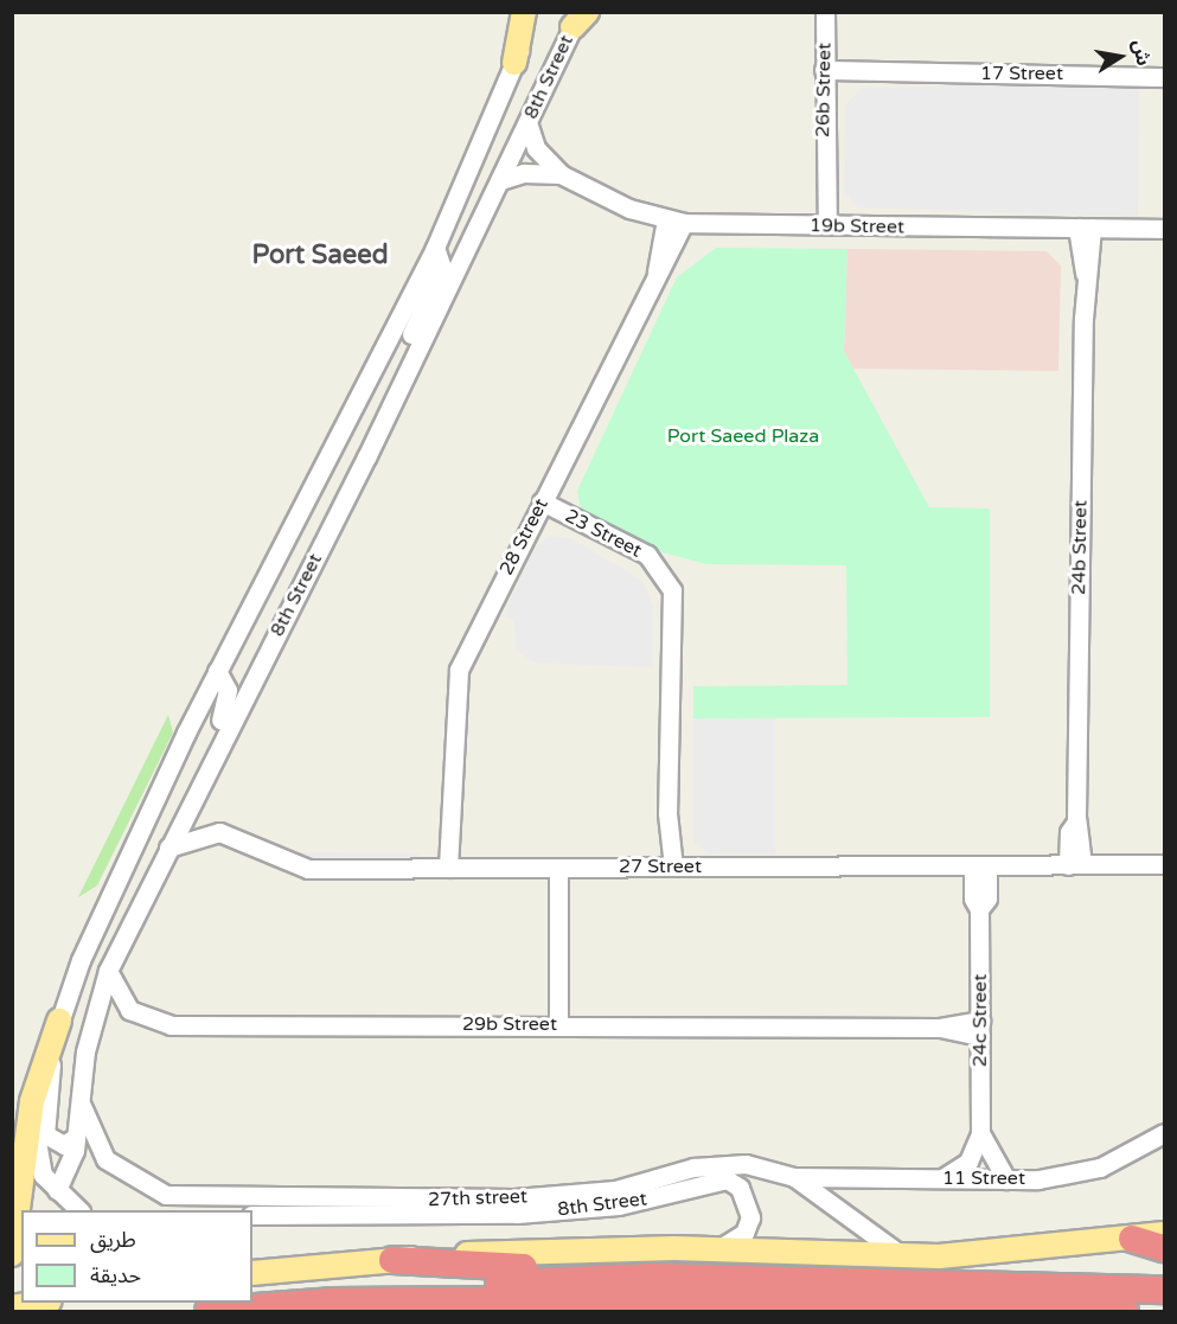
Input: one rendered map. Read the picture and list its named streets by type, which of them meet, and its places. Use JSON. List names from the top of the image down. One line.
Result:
{"streets":{"street":["17 Street","8th Street","26b Street","19b Street","23 Street","28 Street","24b Street","27 Street","24c Street","29b Street","11 Street","27th street"]},"crossings":[["17 Street","26b Street"],["8th Street","19b Street"],["8th Street","27 Street"],["8th Street","29b Street"],["8th Street","27th street"],["26b Street","19b Street"],["19b Street","28 Street"],["19b Street","24b Street"],["23 Street","28 Street"],["23 Street","27 Street"],["28 Street","27 Street"],["24b Street","27 Street"],["27 Street","24c Street"],["24c Street","29b Street"],["24c Street","11 Street"],["11 Street","27th street"]],"districts":["Port Saeed"],"parks":["Port Saeed Plaza"],"legend":["طريق","حديقة"],"north":"right"}
